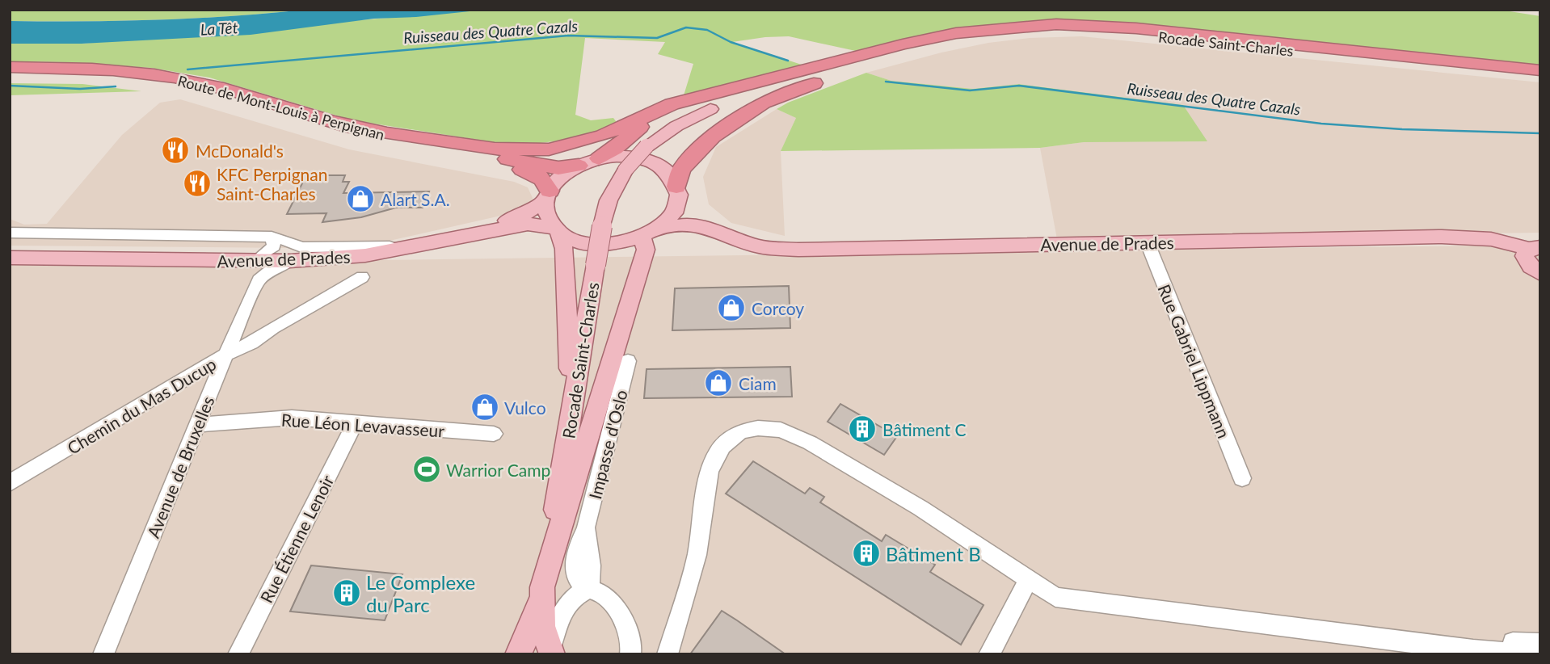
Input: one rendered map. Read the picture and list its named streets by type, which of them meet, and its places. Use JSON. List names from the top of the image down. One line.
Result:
{"streets":{"highway":["Rocade Saint-Charles","Route de Mont-Louis à Perpignan"],"main road":["Avenue de Prades"],"street":["Rue Gabriel Lippmann","Chemin du Mas Ducup","Rue Léon Levavasseur","Impasse d'Oslo","Avenue de Bruxelles","Rue Étienne Lenoir"]},"crossings":[["Avenue de Prades","Rue Gabriel Lippmann"],["Chemin du Mas Ducup","Avenue de Bruxelles"],["Rue Léon Levavasseur","Avenue de Bruxelles"],["Rue Léon Levavasseur","Rue Étienne Lenoir"]],"water":["La Têt","Ruisseau des Quatre Cazals"],"places":{"restaurant":["McDonald's","KFC Perpignan Saint-Charles"],"shop":["Alart S.A.","Corcoy","Ciam","Vulco"],"building":["Bâtiment C","Bâtiment B","Le Complexe du Parc"],"sports":["Warrior Camp"]}}
